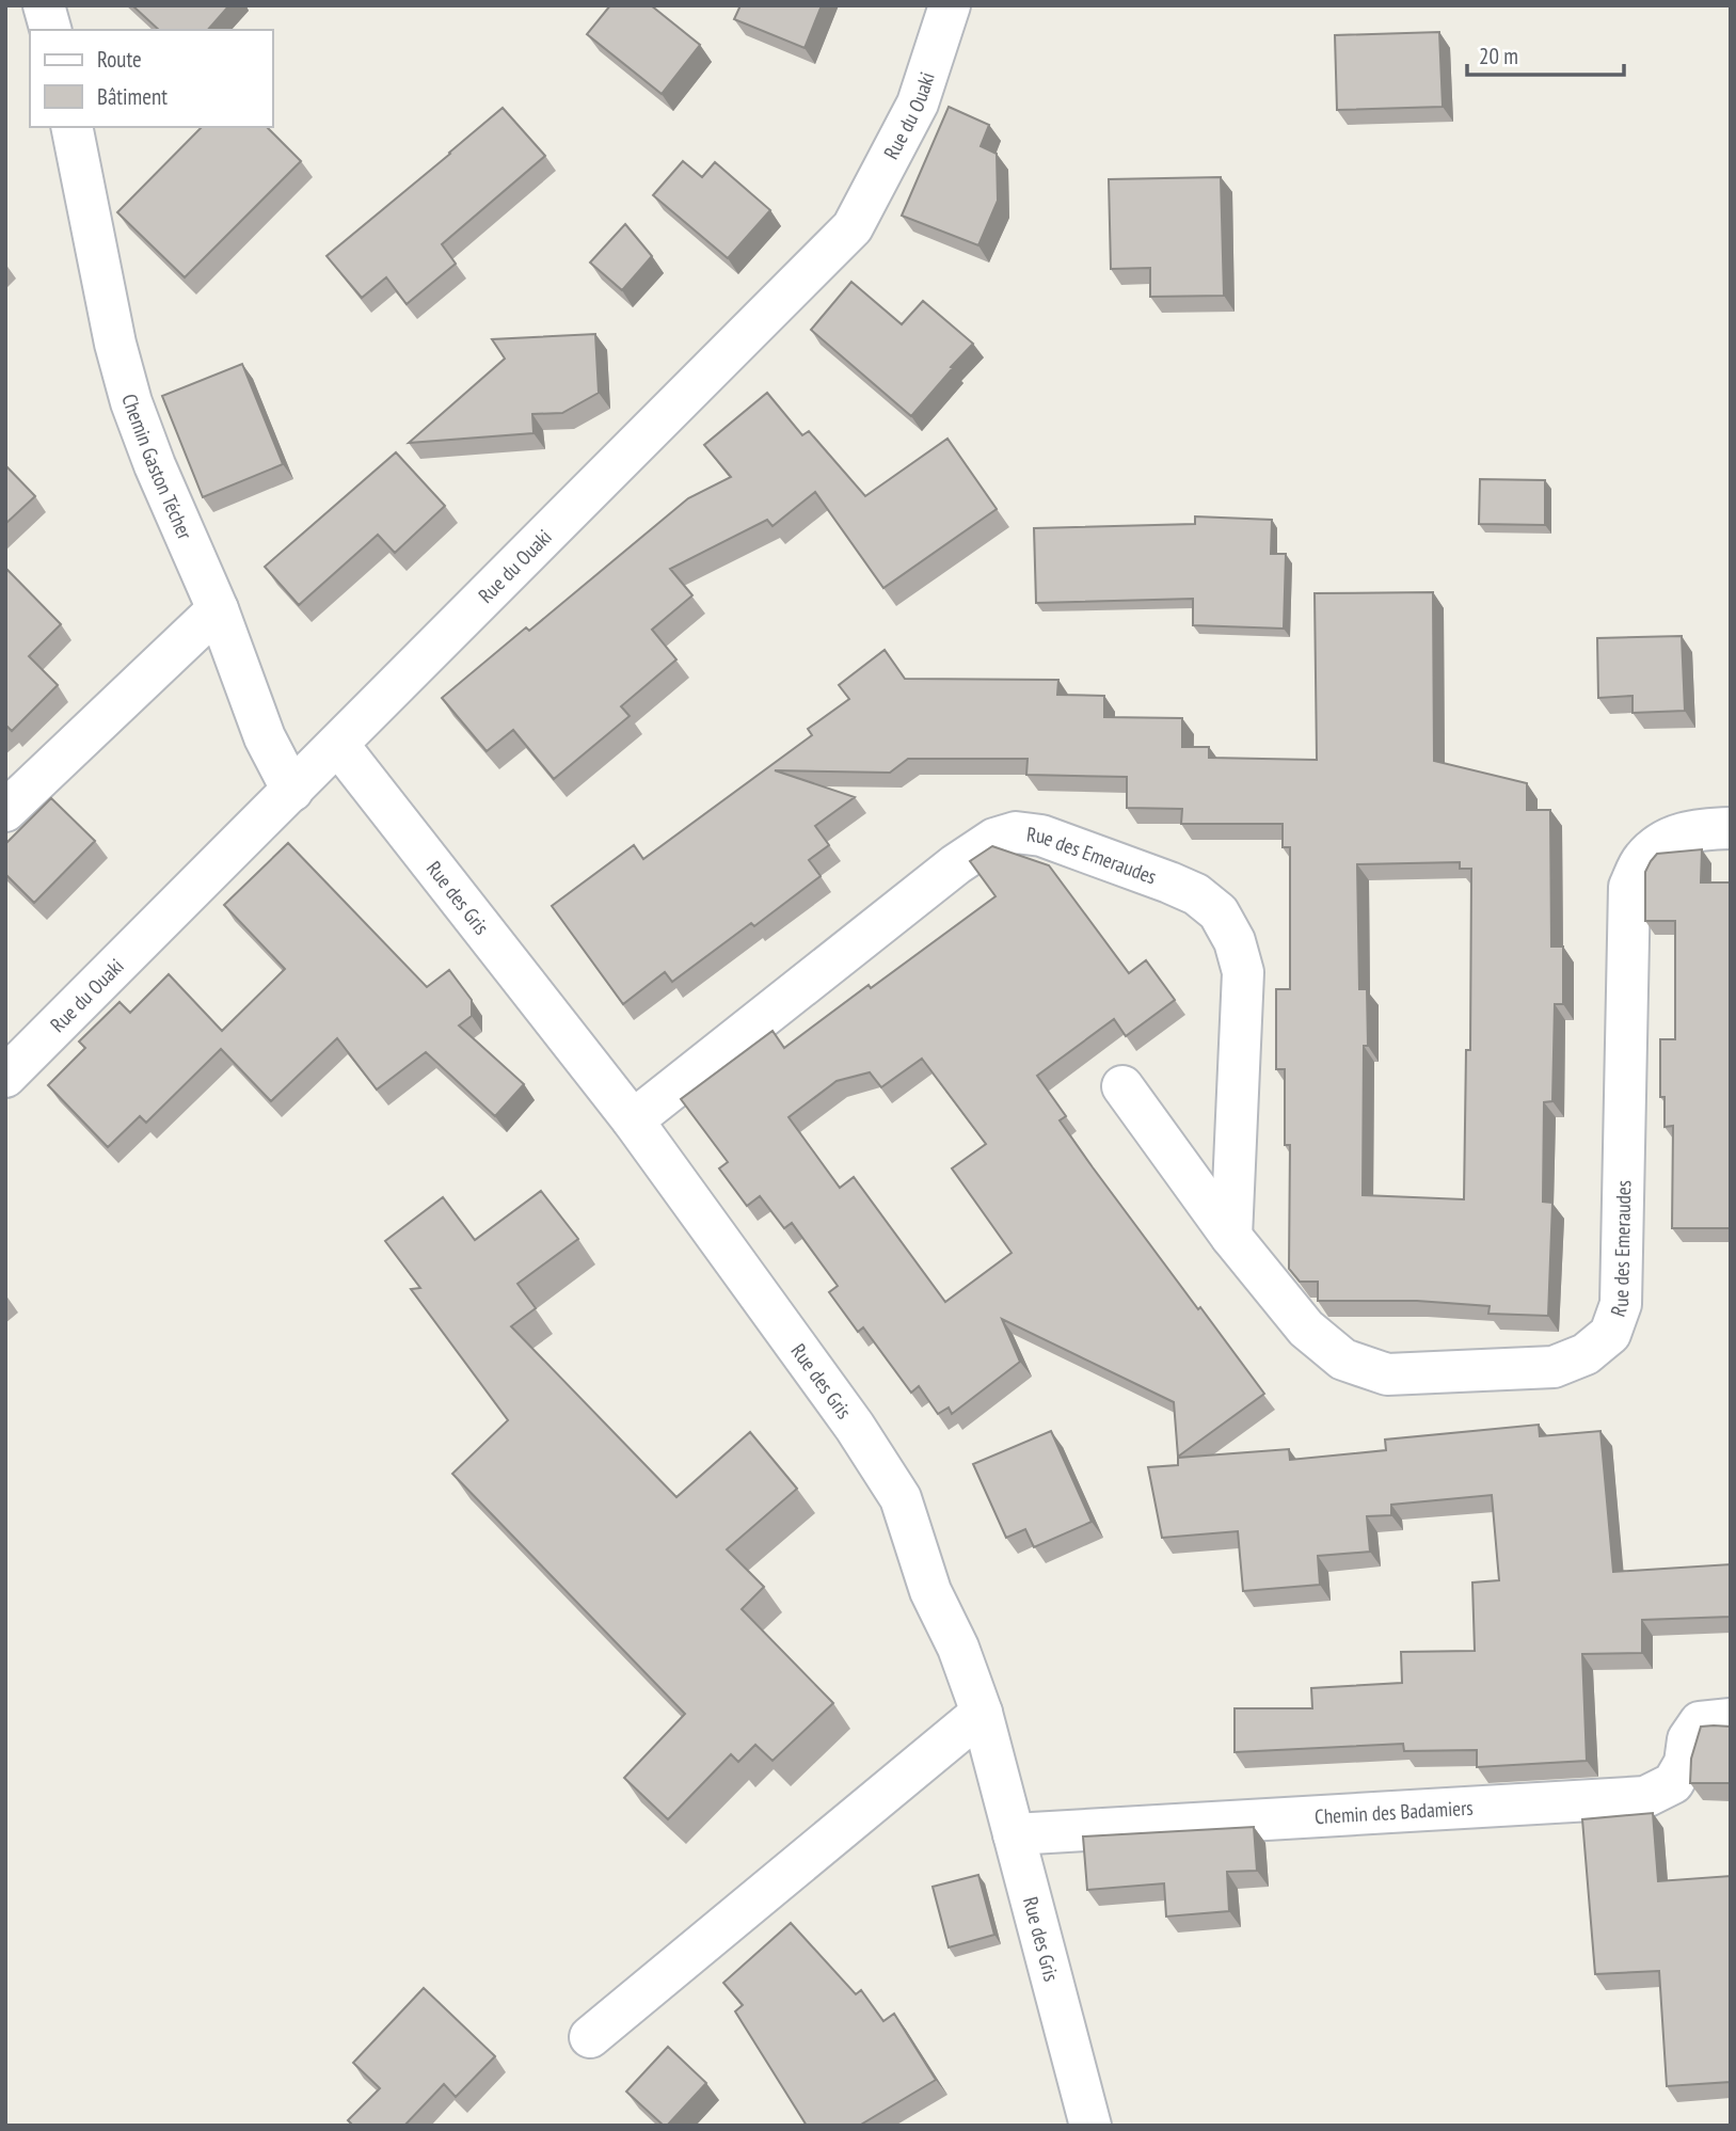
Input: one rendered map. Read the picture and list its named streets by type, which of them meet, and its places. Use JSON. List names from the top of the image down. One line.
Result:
{"streets":{"street":["Rue du Ouaki","Chemin Gaston Técher","Rue des Emeraudes","Rue des Gris","Chemin des Badamiers"]},"crossings":[["Rue du Ouaki","Chemin Gaston Técher"],["Rue du Ouaki","Rue des Gris"],["Rue des Emeraudes","Rue des Gris"],["Rue des Gris","Chemin des Badamiers"]],"legend":["Route","Bâtiment"],"scale_bar":"20 m"}
